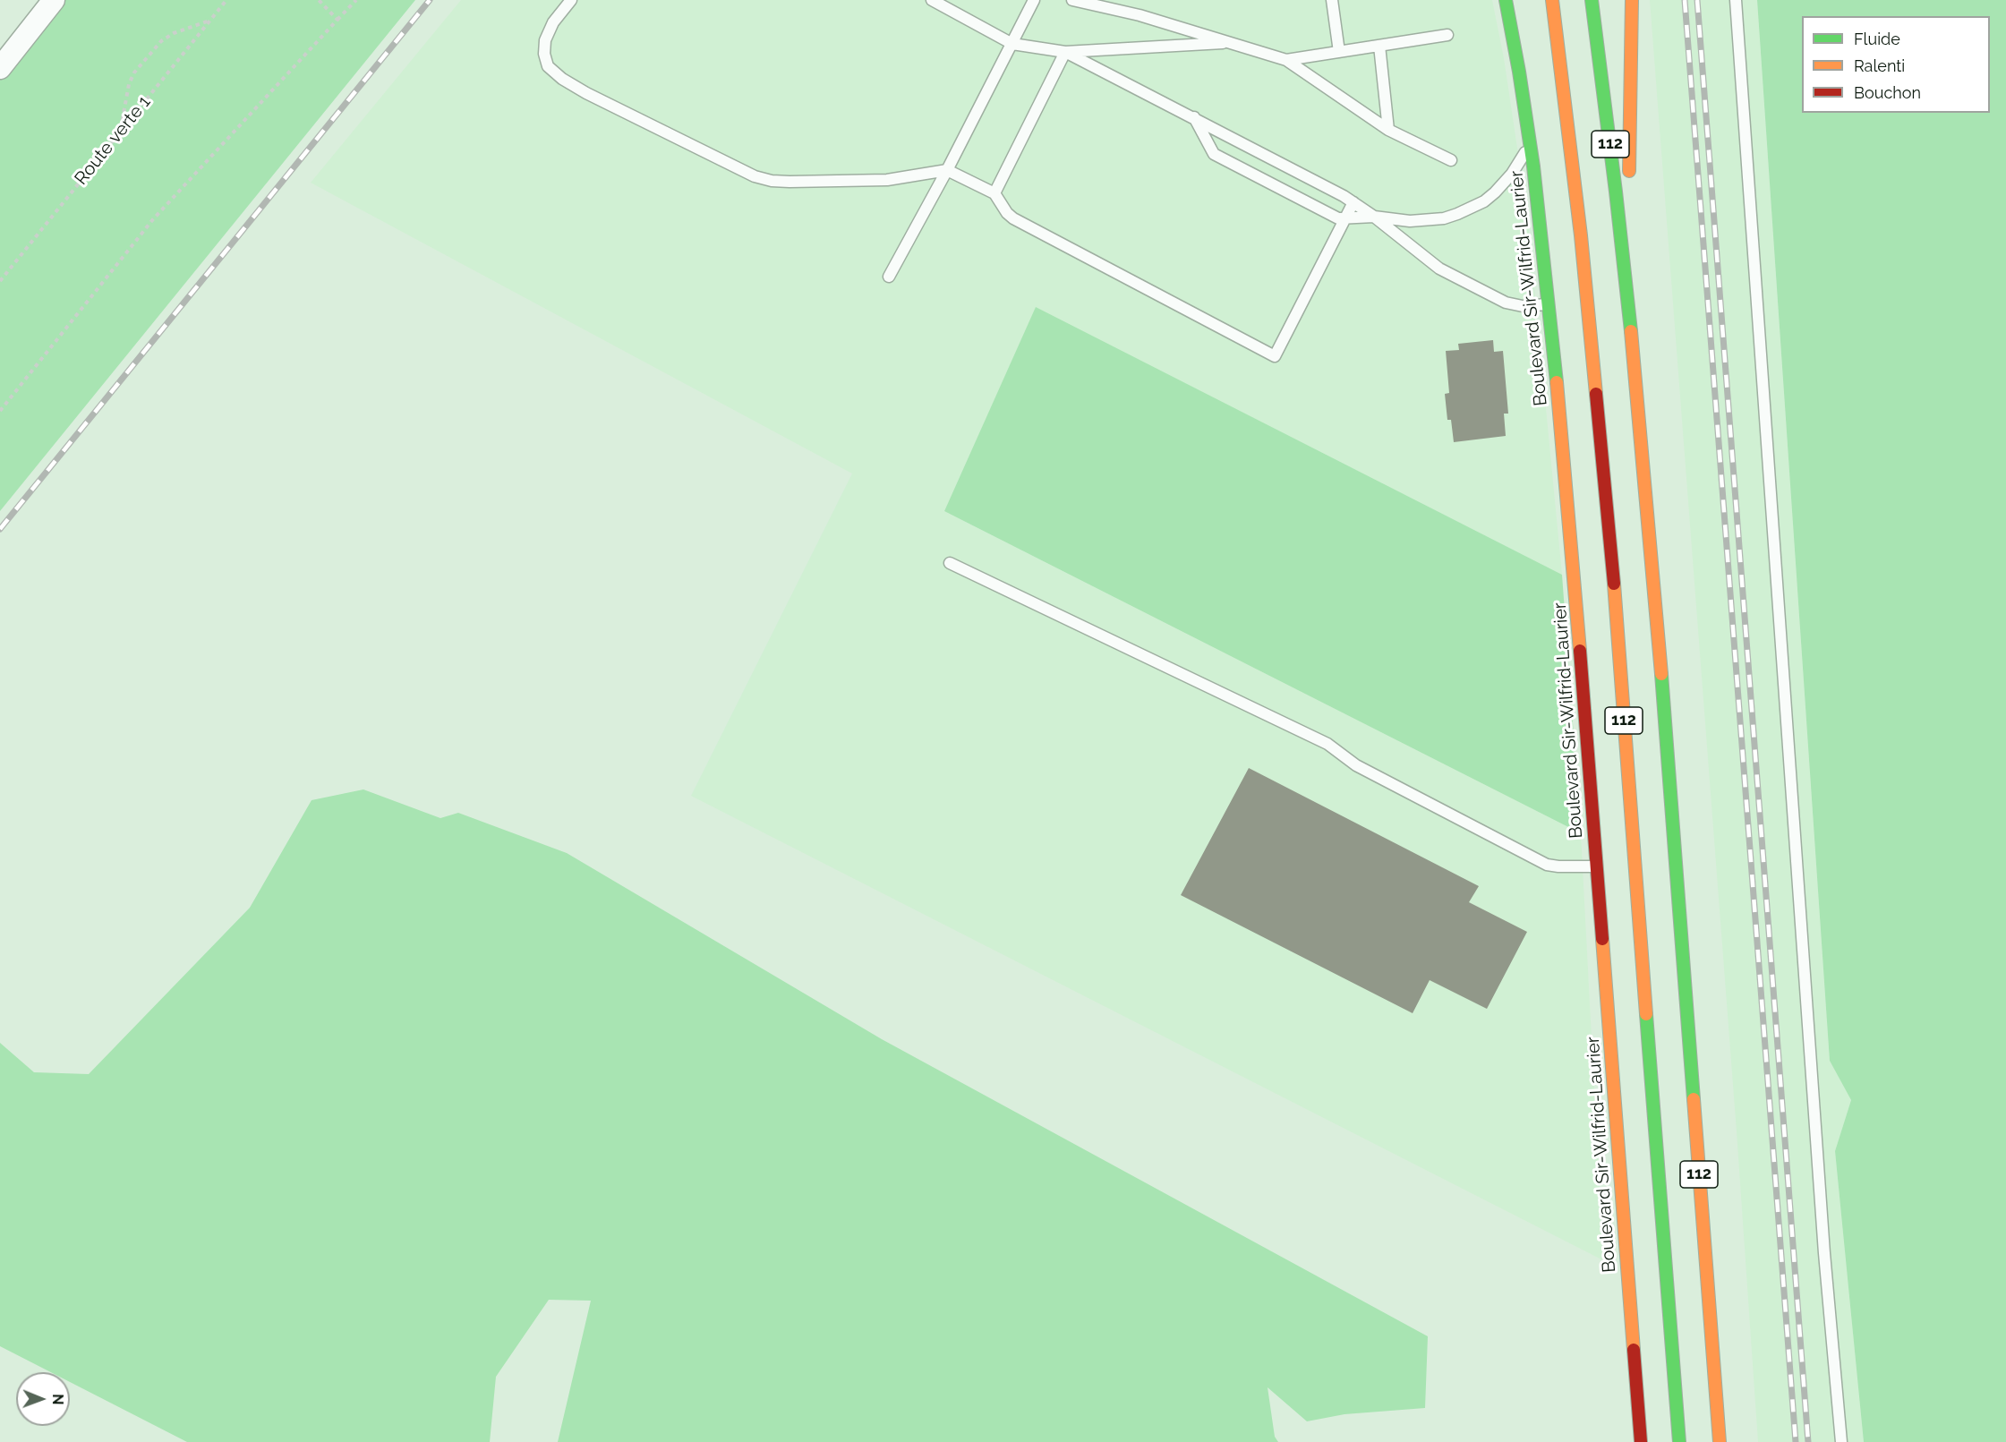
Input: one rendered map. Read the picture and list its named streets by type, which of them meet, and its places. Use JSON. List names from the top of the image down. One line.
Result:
{"streets":{"main road":["112","Boulevard Sir-Wilfrid-Laurier"],"path":["Route verte 1"]},"legend":["Fluide","Ralenti","Bouchon"],"north":"right"}
